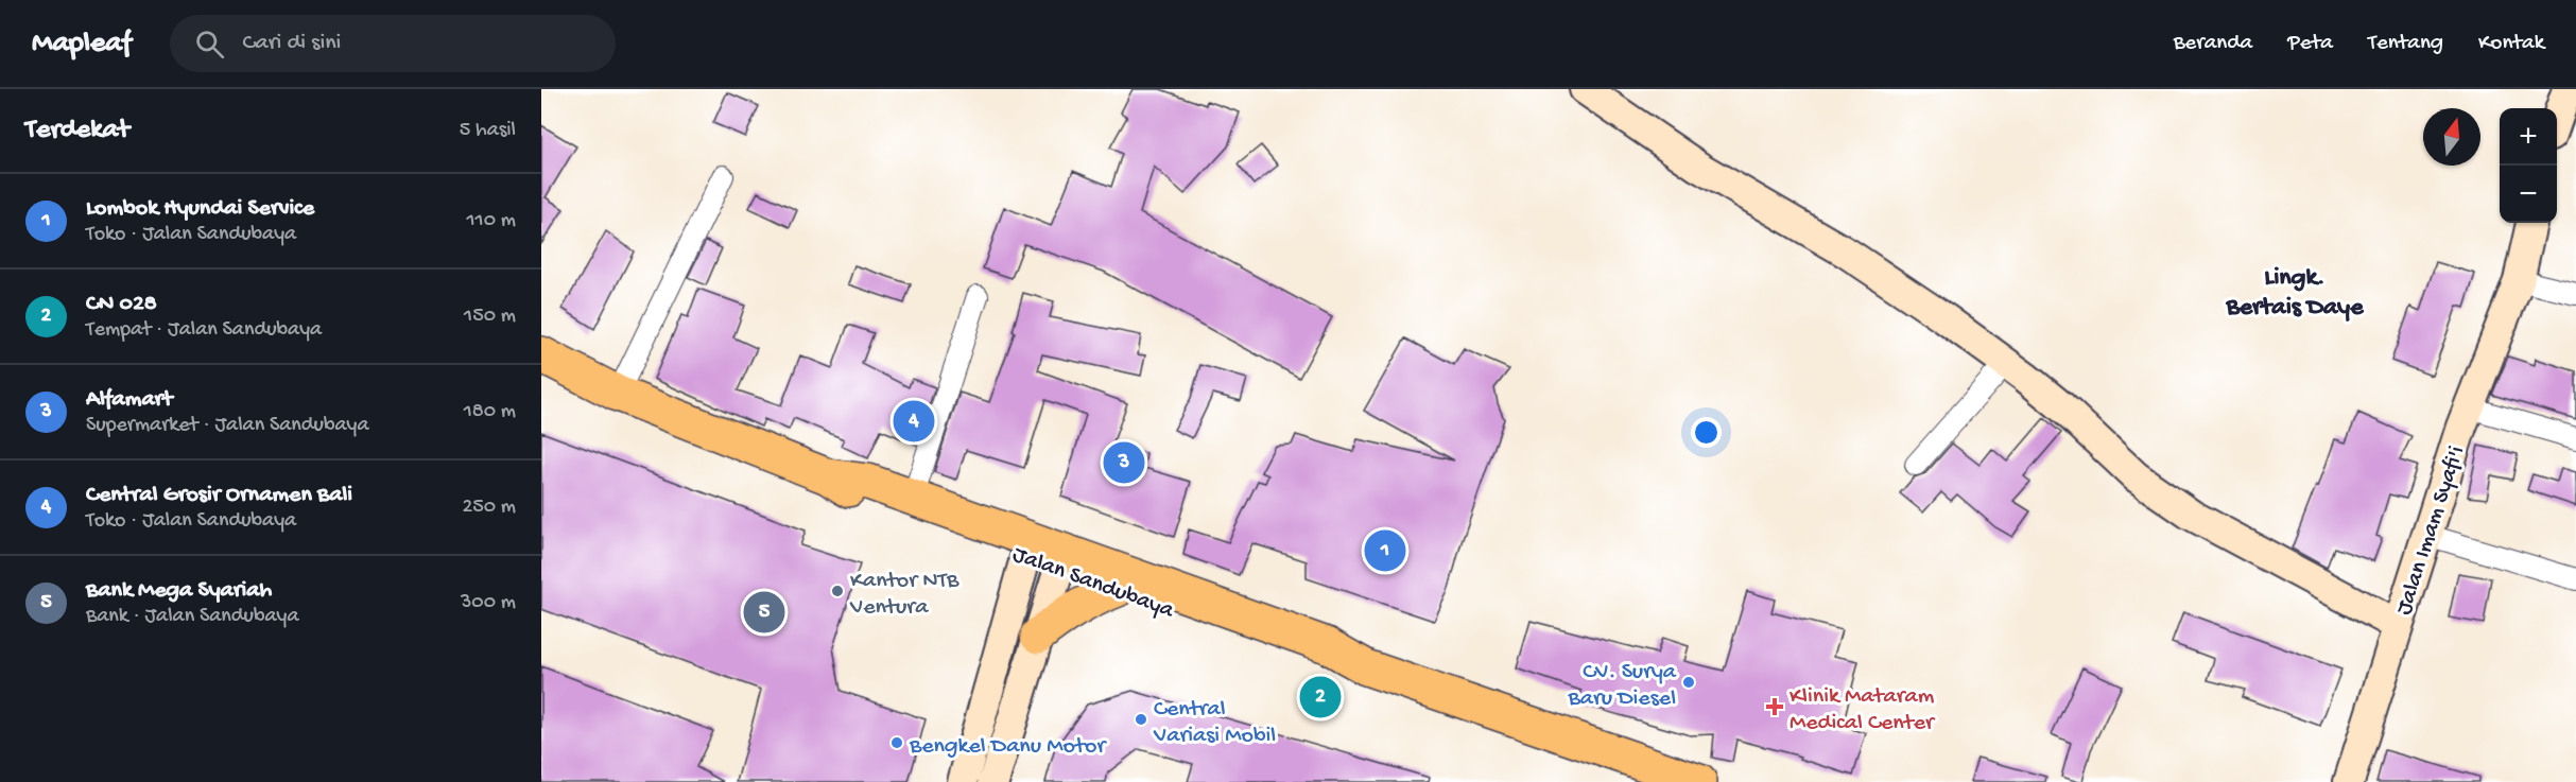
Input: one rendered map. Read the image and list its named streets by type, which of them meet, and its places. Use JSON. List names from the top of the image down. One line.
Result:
{"streets":{"highway":["Jalan Sandubaya"],"street":["Jalan Imam Syafi'i"]},"districts":["Lingk. Bertais Daye"],"places":{"other":["Kantor NTB Ventura","CV. Surya Baru Diesel","Central Variasi Mobil","Bengkel Danu Motor"],"health":["Klinik Mataram Medical Center"]},"north":"top","page":{"header":"Mapleaf","search":"Cari di sini","nav":["Beranda","Peta","Tentang","Kontak"],"heading":["Terdekat","5 hasil"],"map_buttons":["+","−"],"list":[{"mark":"1","name":"Lombok Hyundai Service","note":"Toko · Jalan Sandubaya","value":"110 m"},{"mark":"2","name":"CN 028","note":"Tempat · Jalan Sandubaya","value":"150 m"},{"mark":"3","name":"Alfamart","note":"Supermarket · Jalan Sandubaya","value":"180 m"},{"mark":"4","name":"Central Grosir Ornamen Bali","note":"Toko · Jalan Sandubaya","value":"250 m"},{"mark":"5","name":"Bank Mega Syariah","note":"Bank · Jalan Sandubaya","value":"300 m"}],"pins":["4","3","1","5","2"]}}
